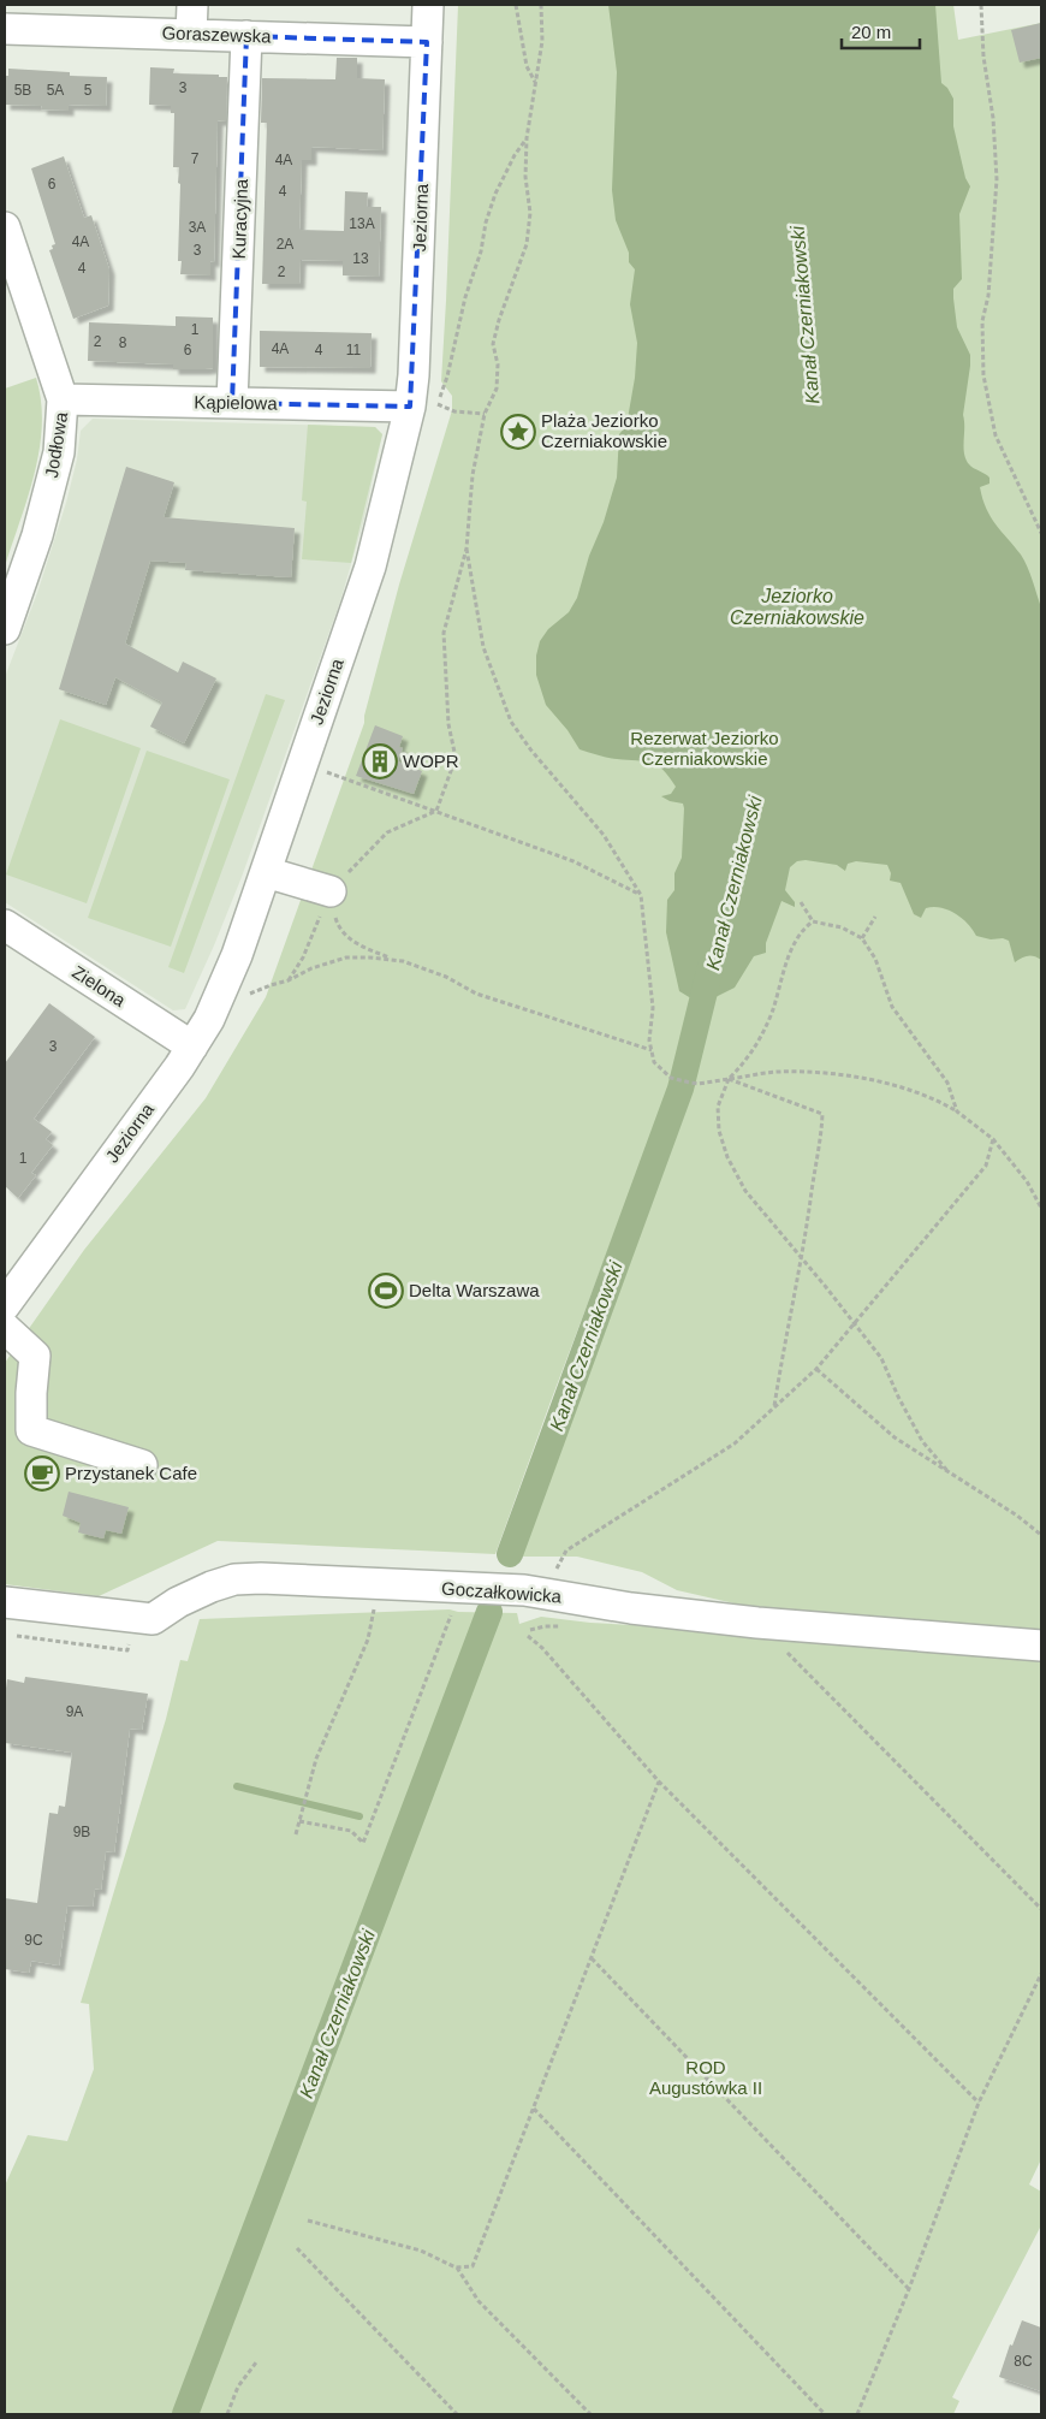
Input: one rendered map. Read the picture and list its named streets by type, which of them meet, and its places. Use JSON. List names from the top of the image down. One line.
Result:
{"streets":{"street":["Goraszewska","Jeziorna","Kuracyjna","Kąpielowa","Jodłowa","Zielona","Goczałkowicka"]},"crossings":[["Goraszewska","Jeziorna"],["Goraszewska","Kuracyjna"],["Jeziorna","Kąpielowa"],["Jeziorna","Zielona"],["Kuracyjna","Kąpielowa"],["Kąpielowa","Jodłowa"]],"water":["Kanał Czerniakowski","Jeziorko Czerniakowskie"],"parks":["Rezerwat Jeziorko Czerniakowskie","ROD Augustówka II"],"places":{"place":["Plaża Jeziorko Czerniakowskie"],"building":["WOPR"],"sports":["Delta Warszawa"],"cafe":["Przystanek Cafe"]},"house_numbers":["3","5B","5A","5","7","4A","6","4","13A","3A","4A","2A","3","13","4","2","1","2","8","4A","6","4","11","3","1","9A","9B","9C","8C"],"scale_bar":"20 m"}
